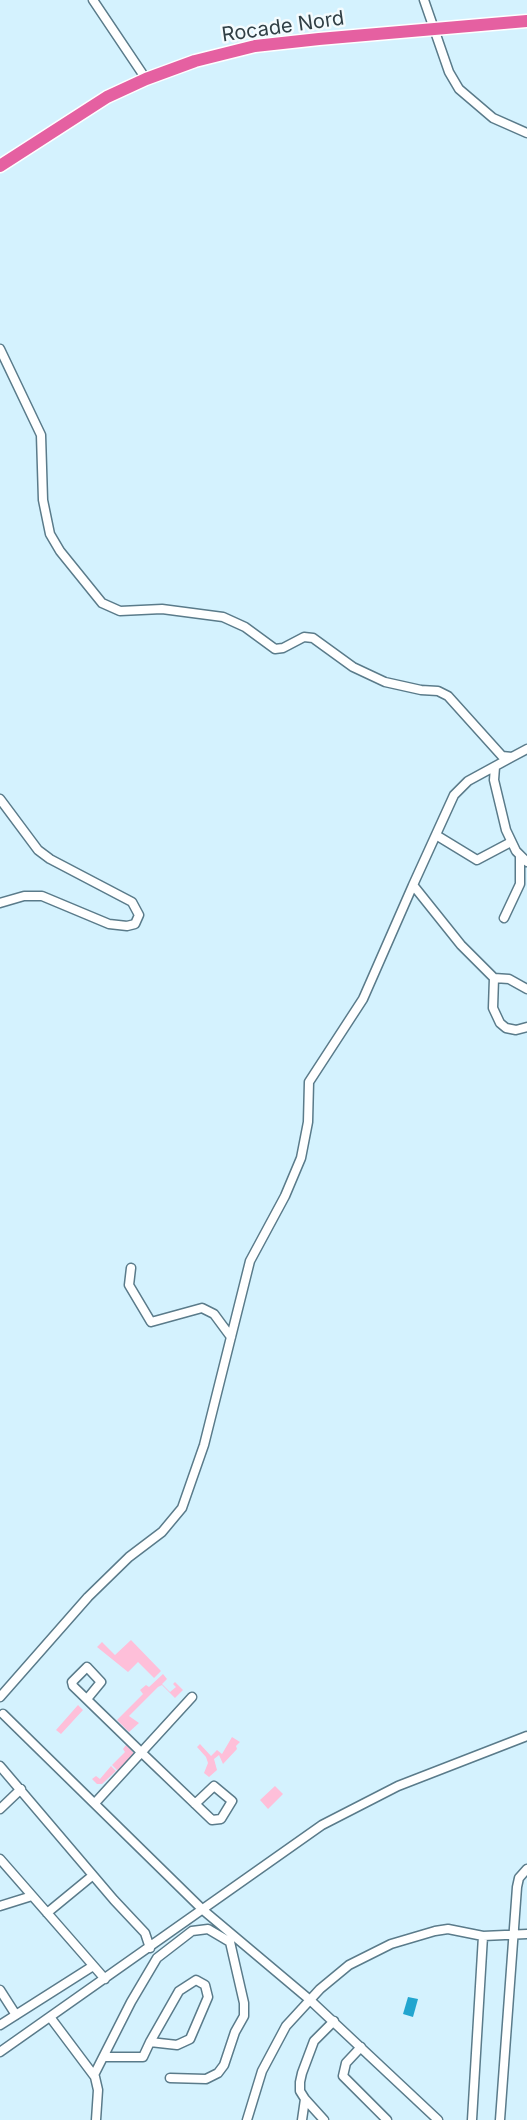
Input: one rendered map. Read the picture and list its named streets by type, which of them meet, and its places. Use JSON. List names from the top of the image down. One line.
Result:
{"streets":{"highway":["Rocade Nord"]}}
